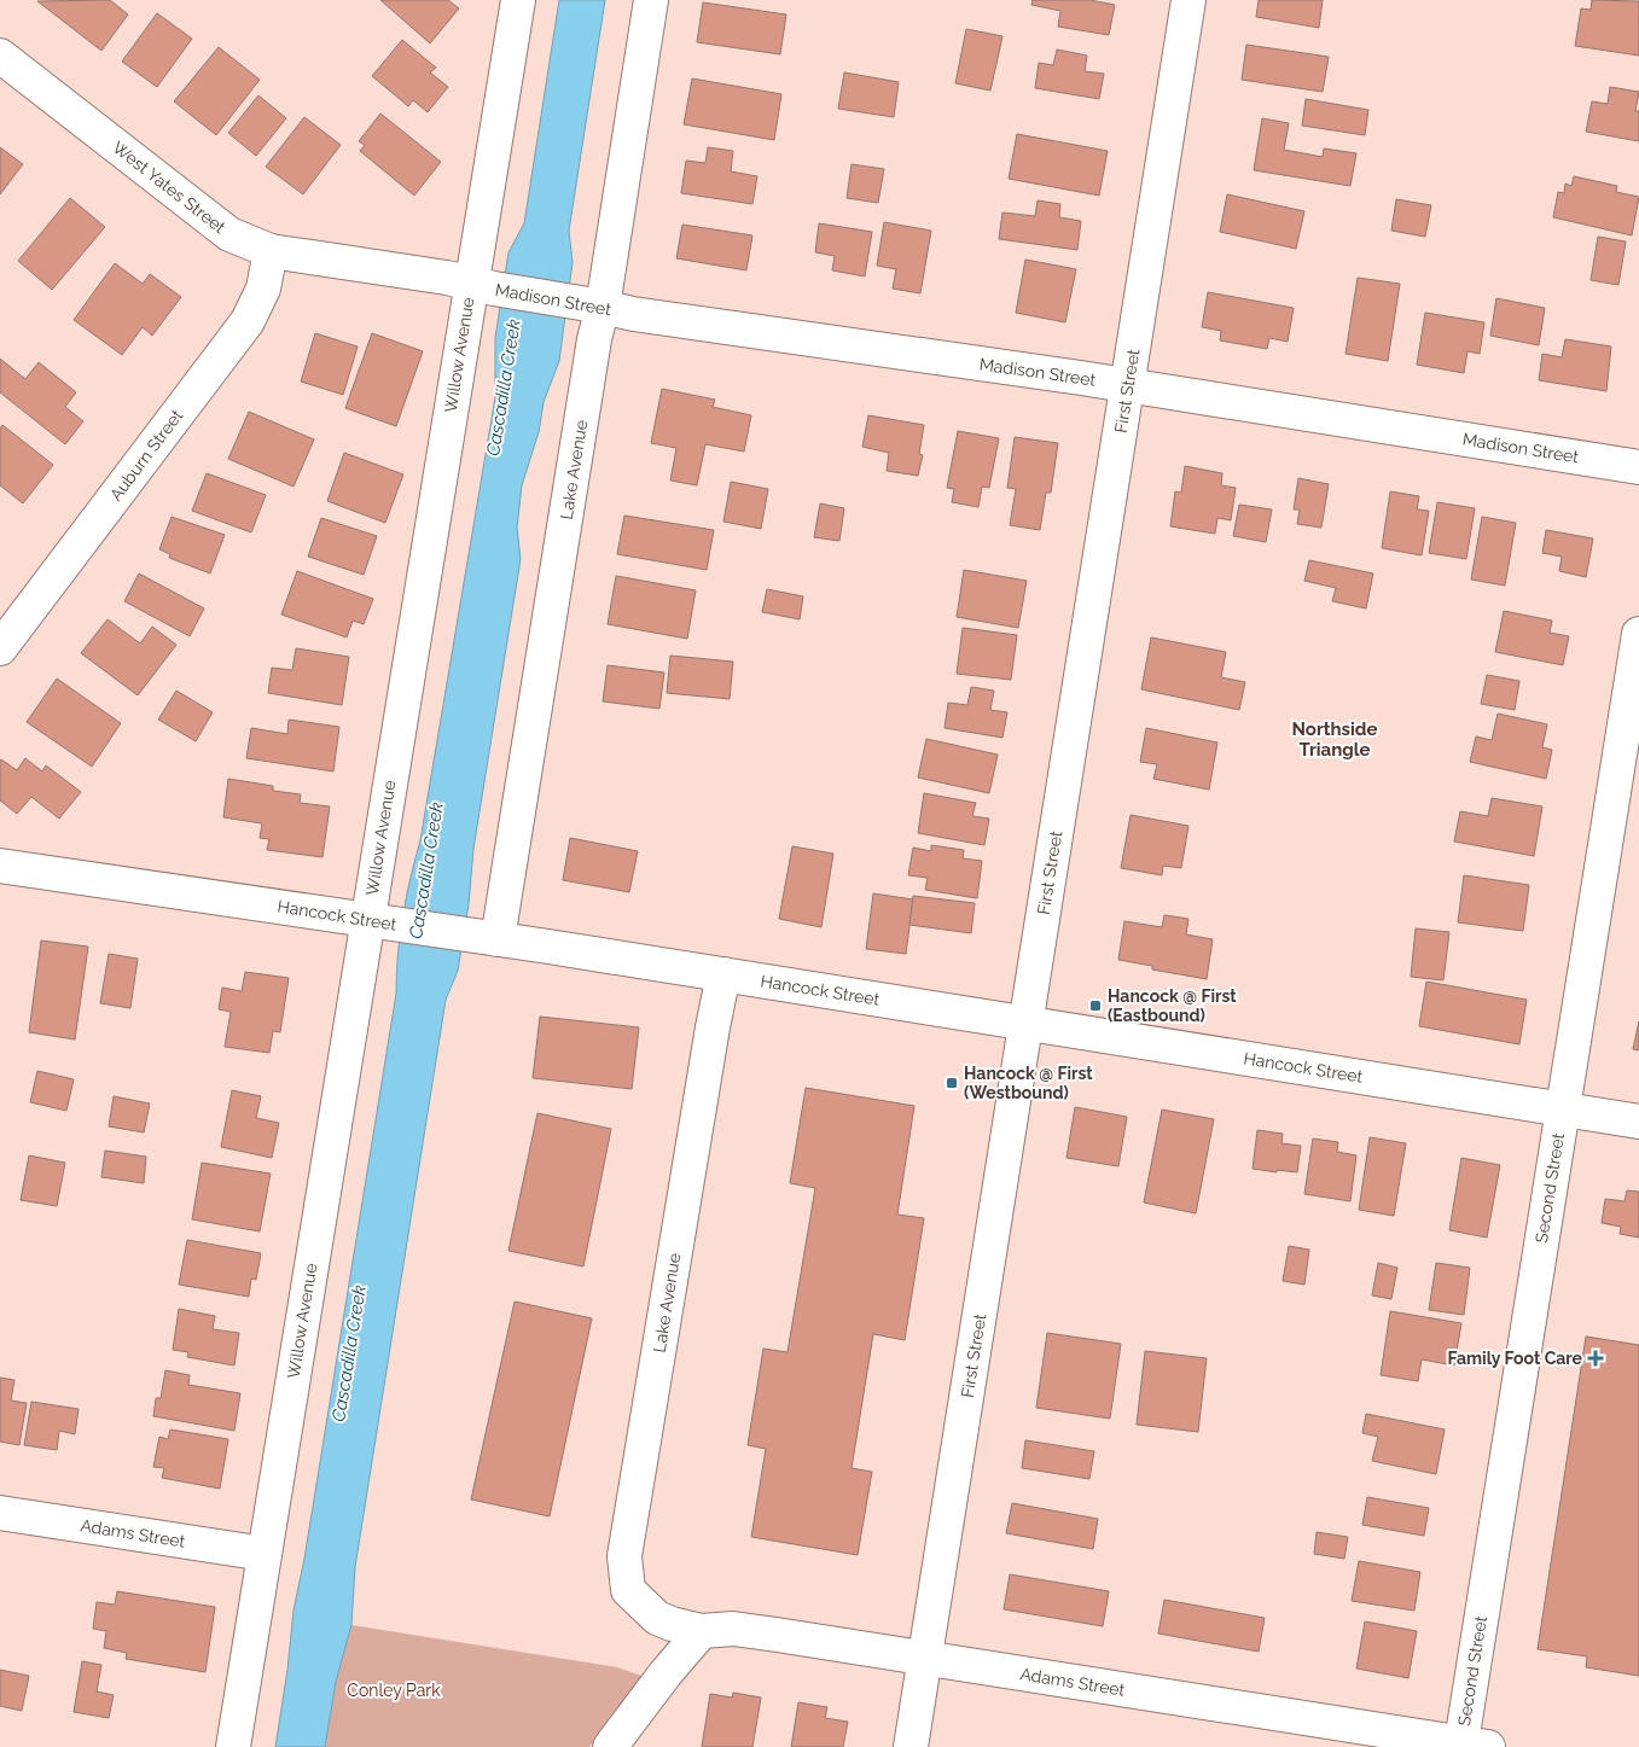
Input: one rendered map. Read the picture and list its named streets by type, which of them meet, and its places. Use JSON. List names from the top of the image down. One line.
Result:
{"streets":{"street":["West Yates Street","Madison Street","Willow Avenue","First Street","Auburn Street","Lake Avenue","Hancock Street","Second Street","Adams Street"]},"crossings":[["West Yates Street","Madison Street"],["West Yates Street","Willow Avenue"],["West Yates Street","Auburn Street"],["Madison Street","Willow Avenue"],["Madison Street","First Street"],["Madison Street","Lake Avenue"],["Willow Avenue","Hancock Street"],["Willow Avenue","Adams Street"],["First Street","Hancock Street"],["First Street","Adams Street"],["Lake Avenue","Hancock Street"],["Lake Avenue","Adams Street"],["Hancock Street","Second Street"],["Second Street","Adams Street"]],"districts":["Northside Triangle"],"water":["Cascadilla Creek"],"parks":["Conley Park"],"places":{"transit":["Hancock @ First (Eastbound)","Hancock @ First (Westbound)"],"health":["Family Foot Care"]}}
